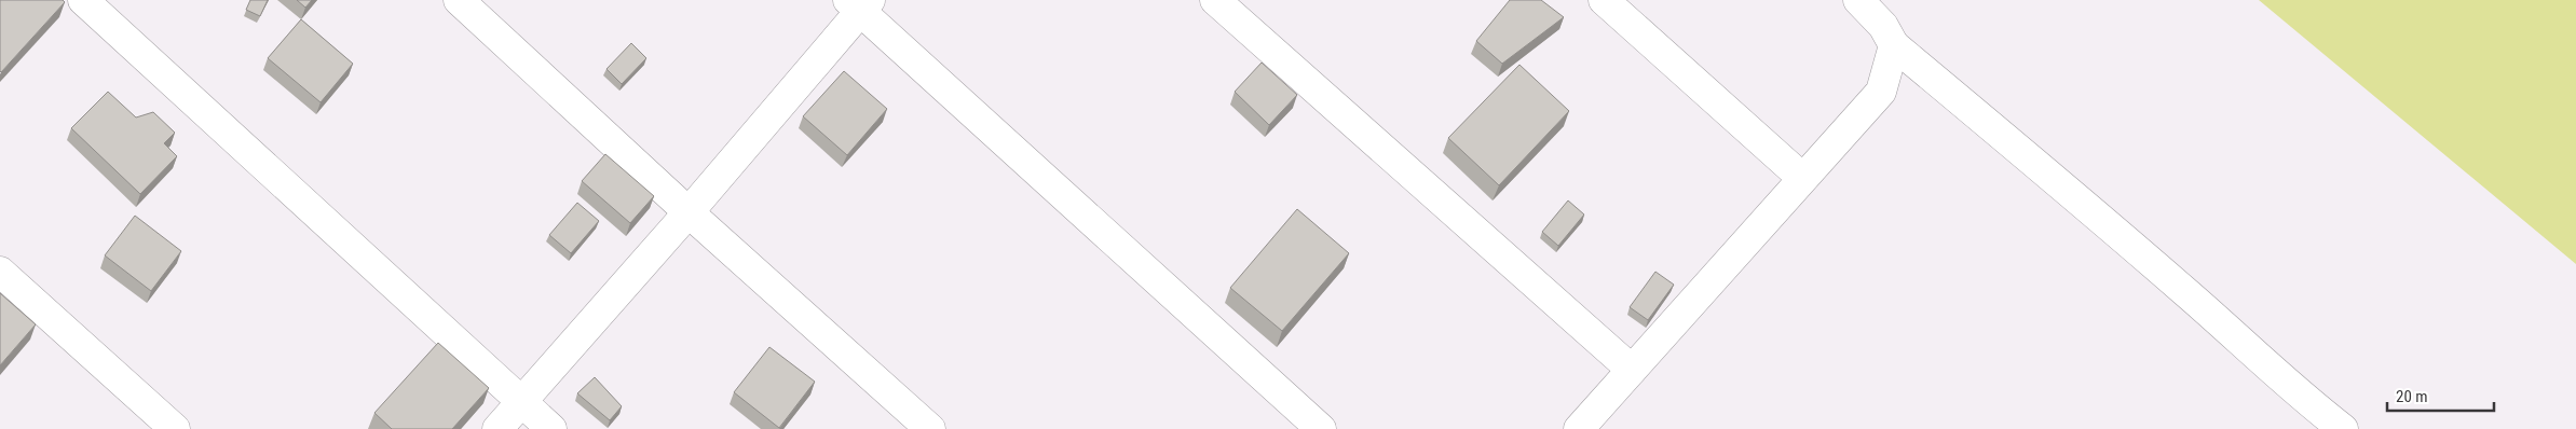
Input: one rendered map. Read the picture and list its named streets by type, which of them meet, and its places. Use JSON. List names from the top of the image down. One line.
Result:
{"scale_bar":"20 m"}
